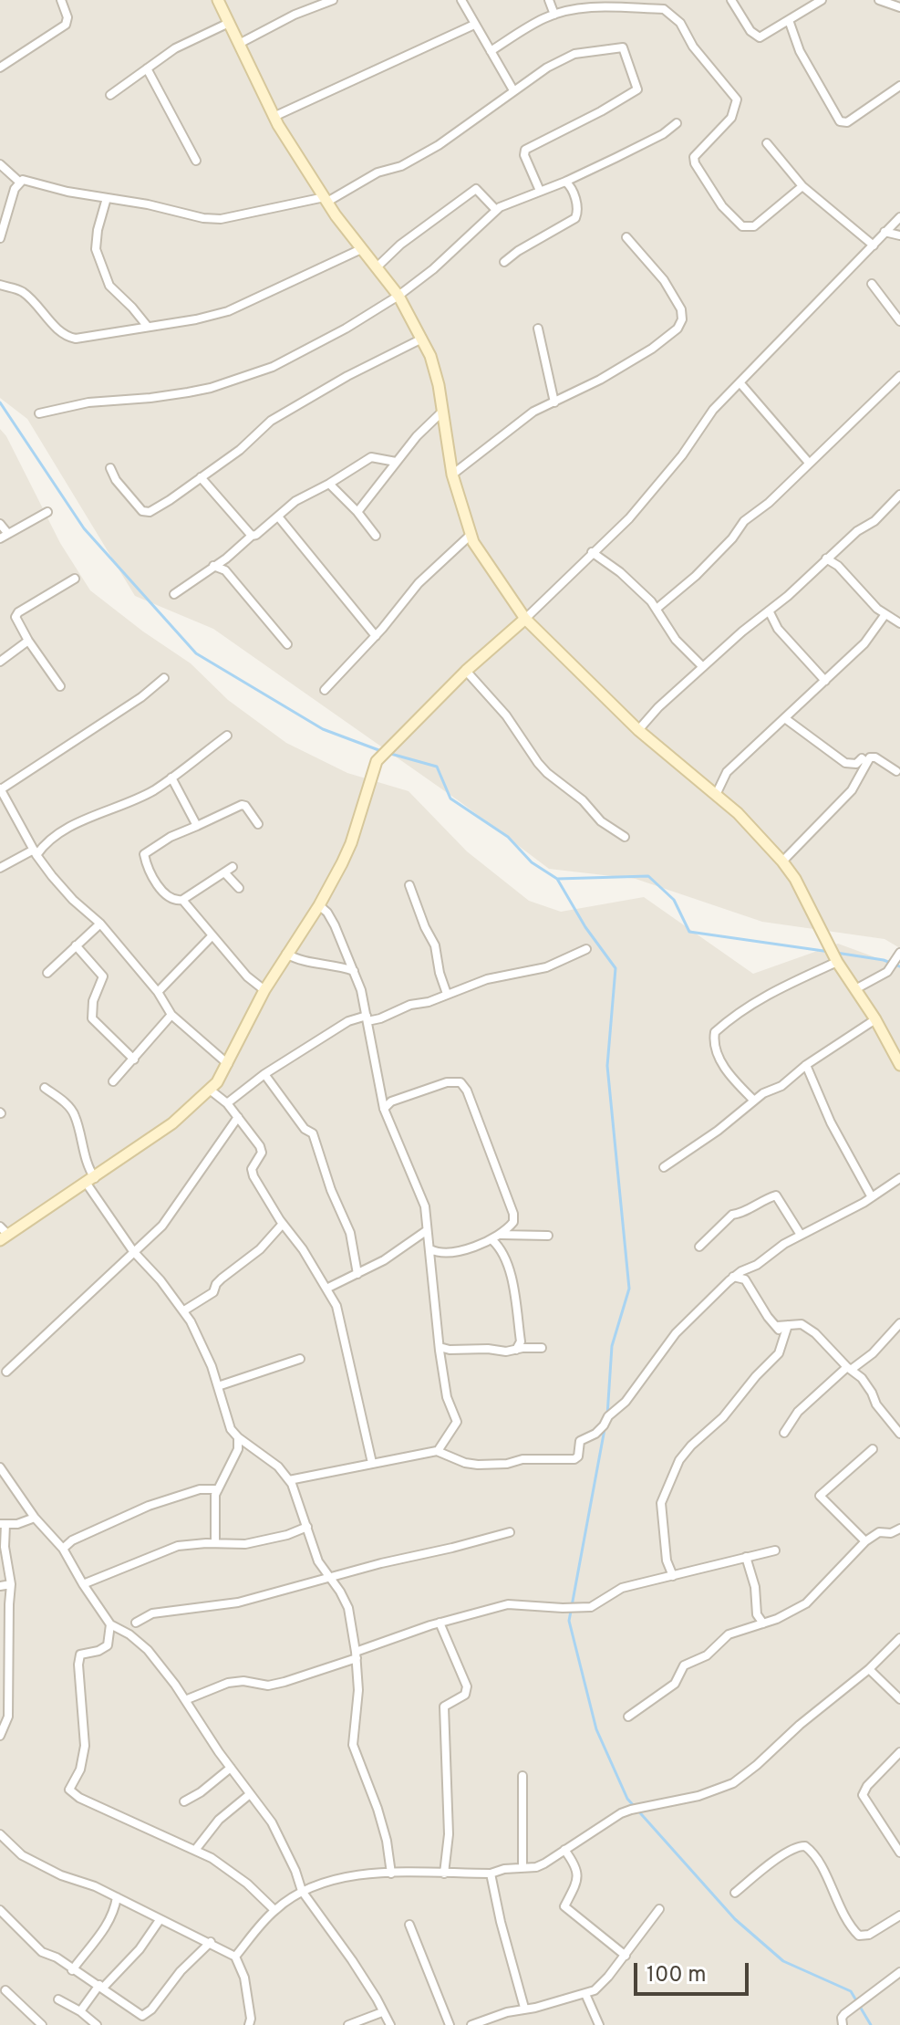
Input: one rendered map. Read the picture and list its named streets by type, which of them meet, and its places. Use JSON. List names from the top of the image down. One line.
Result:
{"scale_bar":"100 m"}
